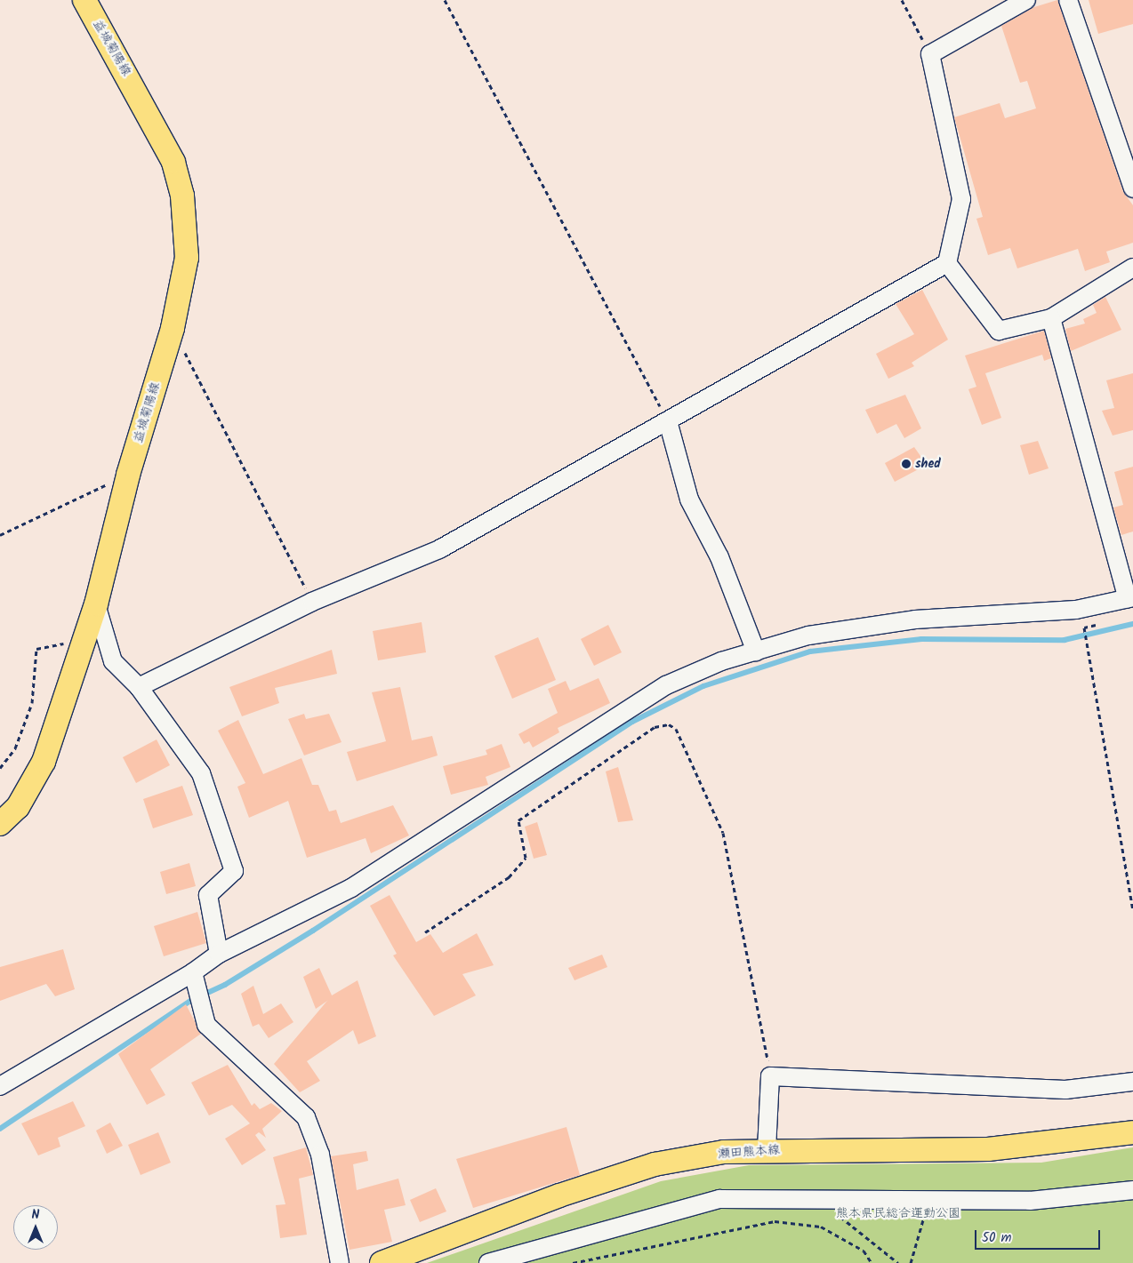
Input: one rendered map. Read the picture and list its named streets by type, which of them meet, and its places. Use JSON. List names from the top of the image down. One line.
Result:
{"streets":{"main road":["益城菊陽線","瀬田熊本線"]},"parks":["熊本県民総合運動公園"],"places":["shed"],"scale_bar":"50 m","north":"top"}
